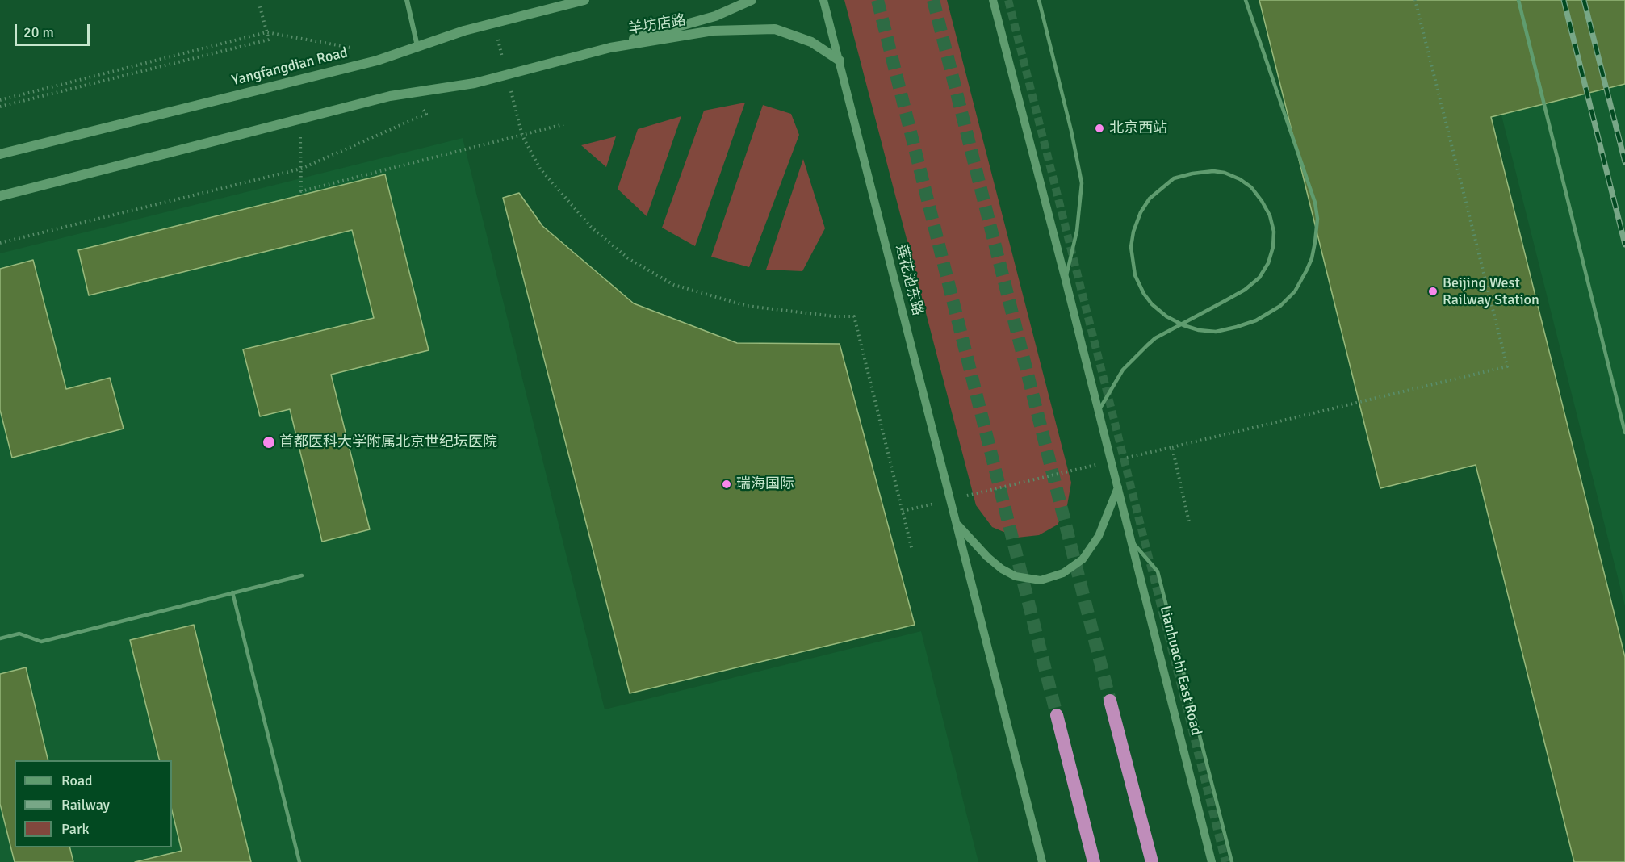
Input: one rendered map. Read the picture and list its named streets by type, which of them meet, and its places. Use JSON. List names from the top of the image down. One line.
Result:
{"streets":{"main road":["羊坊店路","Yangfangdian Road"],"street":["莲花池东路","Lianhuachi East Road"]},"crossings":[["羊坊店路","莲花池东路"]],"places":["北京西站","Beijing West Railway Station","首都医科大学附属北京世纪坛医院","瑞海国际"],"legend":["Road","Railway","Park"],"scale_bar":"20 m"}
